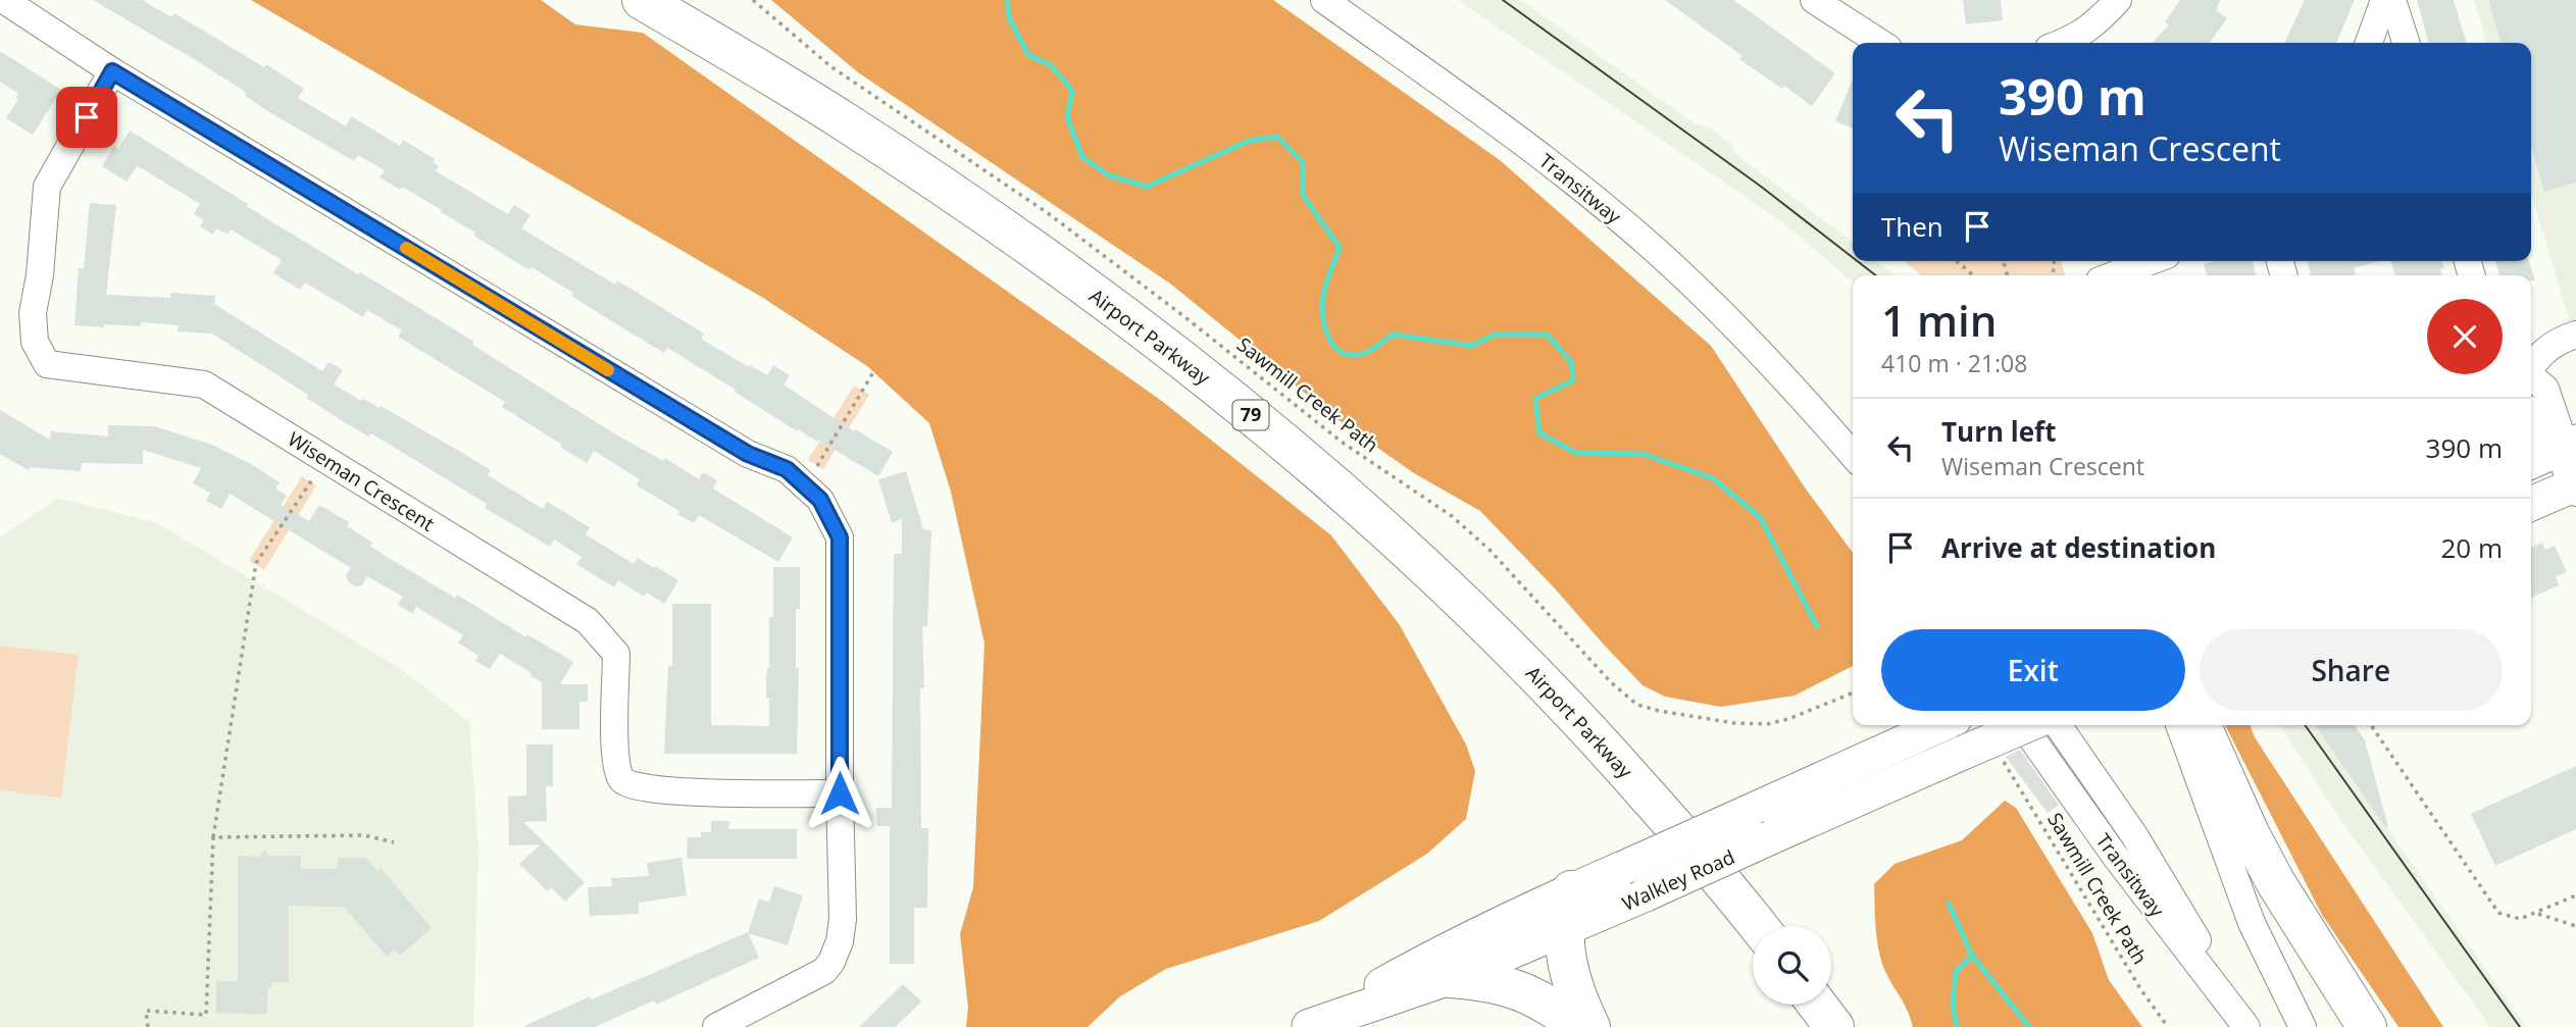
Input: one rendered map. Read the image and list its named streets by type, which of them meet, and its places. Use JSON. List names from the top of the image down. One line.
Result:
{"streets":{"highway":["Airport Parkway","79"],"main road":["Walkley Road"],"street":["Transitway","Wiseman Crescent"],"path":["Sawmill Creek Path"]},"page":{"turn":["390 m","Wiseman Crescent"],"then":"Then","heading":["1 min","410 m · 21:08"],"list":[{"name":"Turn left","note":"Wiseman Crescent","value":"390 m"},{"name":"Arrive at destination","value":"20 m"}],"buttons":["Exit","Share"]}}
